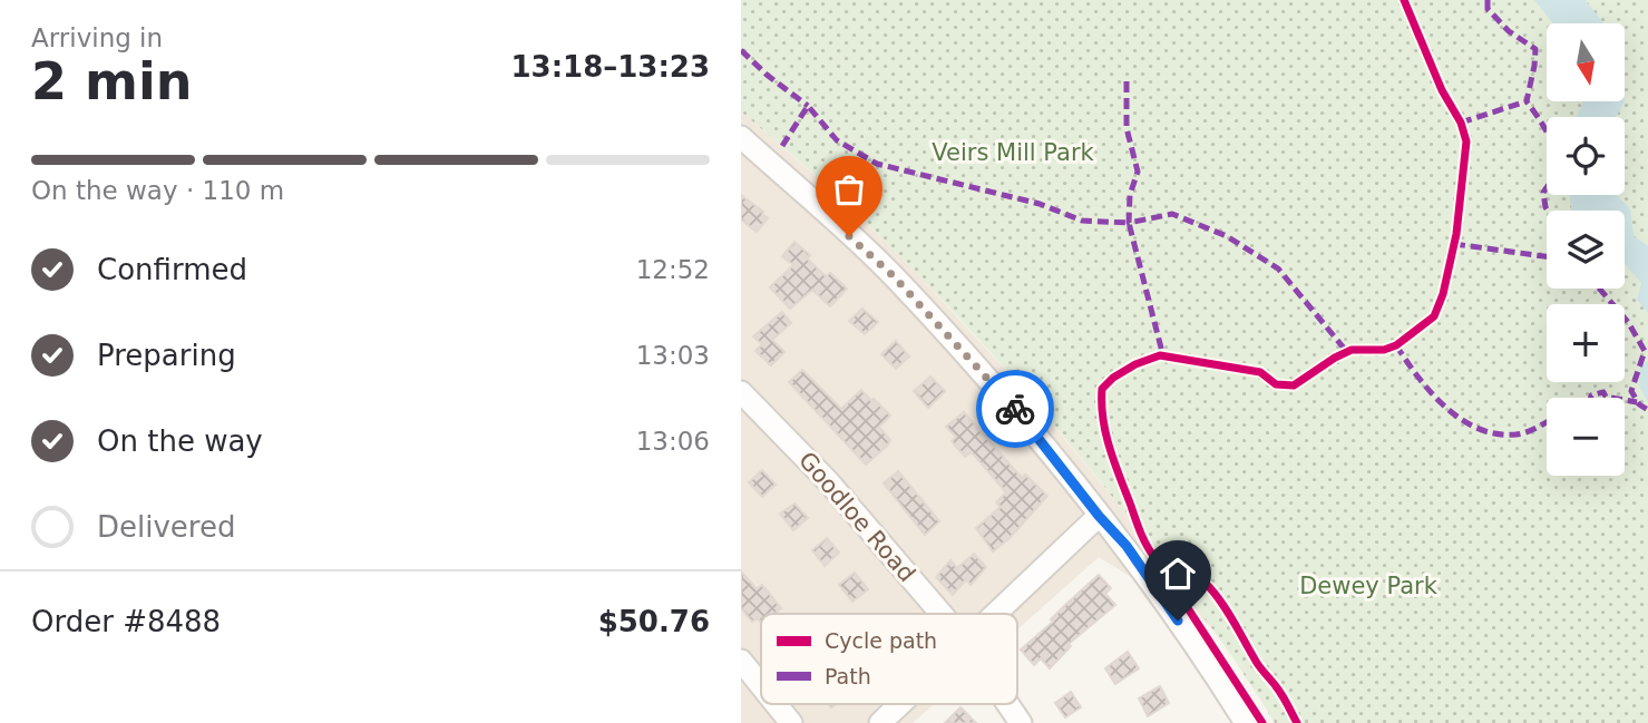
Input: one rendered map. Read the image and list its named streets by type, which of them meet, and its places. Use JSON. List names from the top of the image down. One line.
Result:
{"streets":{"street":["Goodloe Road"]},"parks":["Veirs Mill Park","Dewey Park"],"legend":["Cycle path","Path"],"north":"bottom","page":{"heading":["2 min","Arriving in","13:18–13:23"],"panel":["Order #8488","$50.76"],"map_buttons":["+","−"],"bar":"On the way · 110 m","list":[["Confirmed","12:52"],["Preparing","13:03"],["On the way","13:06"],"Delivered"]}}
